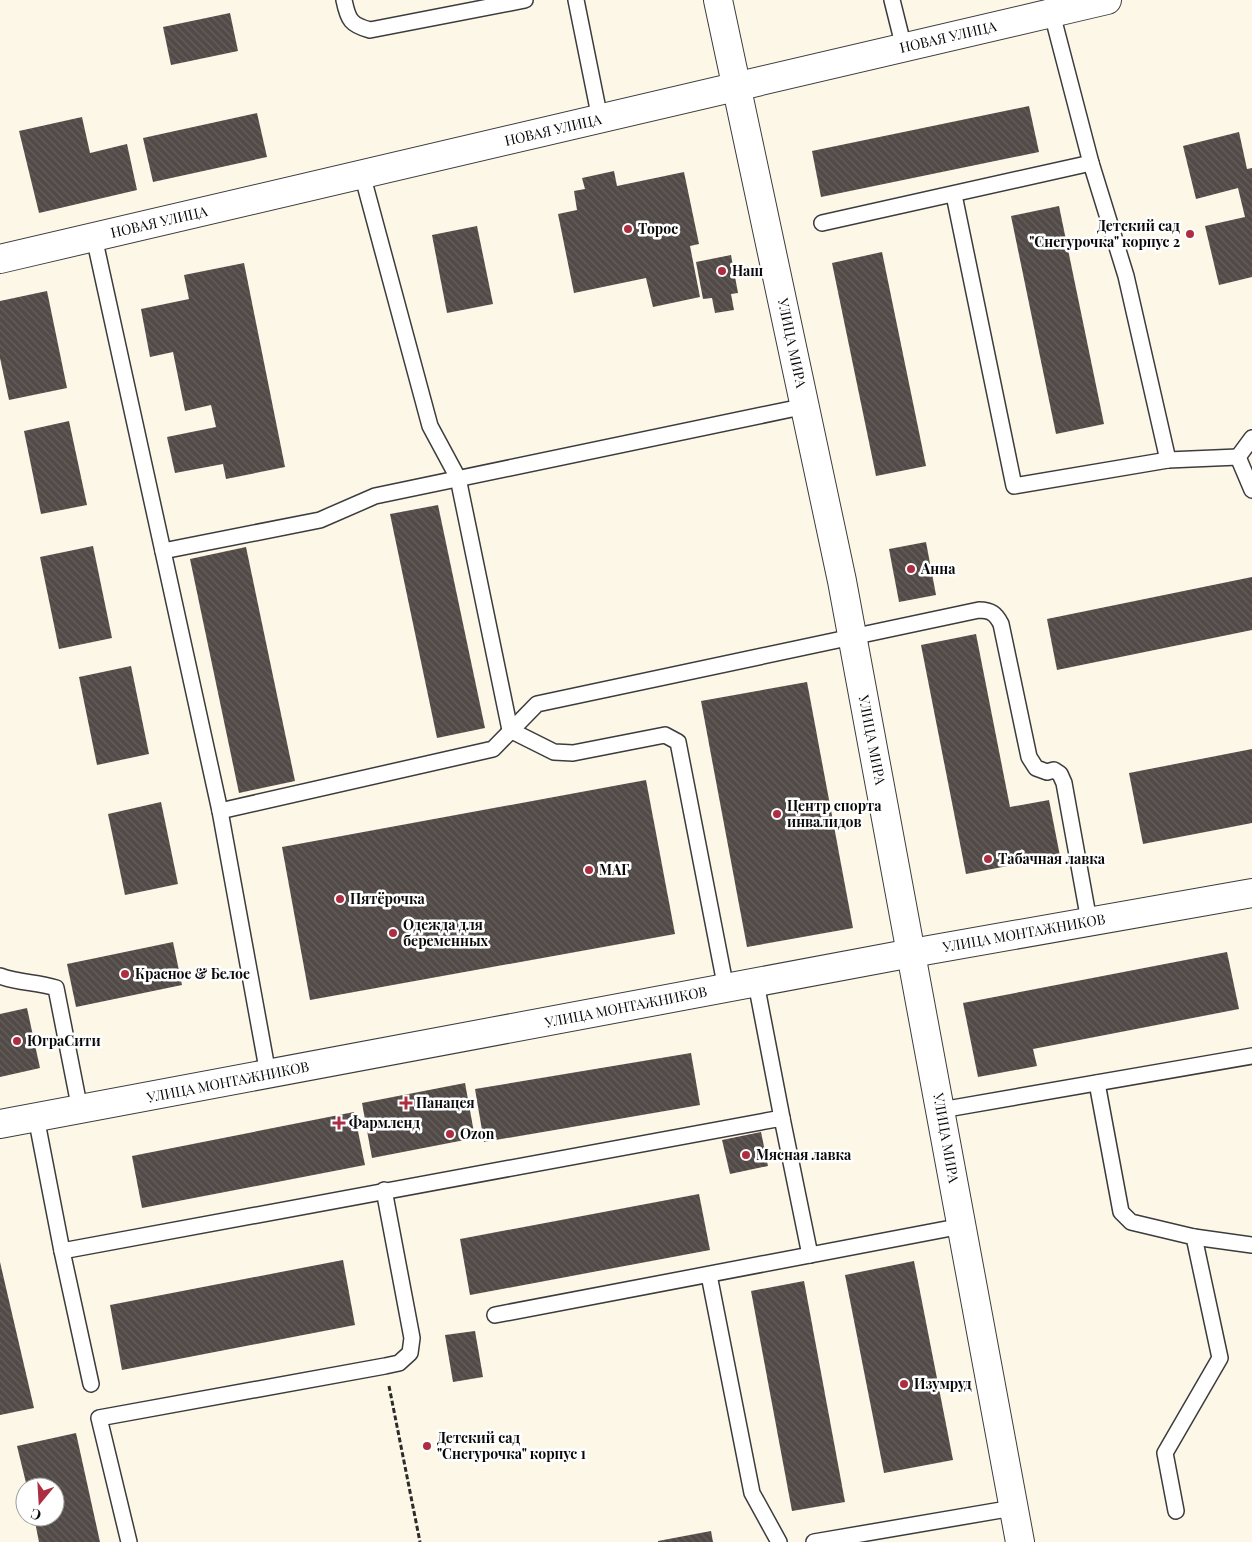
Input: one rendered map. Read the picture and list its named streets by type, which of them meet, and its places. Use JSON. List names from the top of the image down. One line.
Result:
{"streets":{"street":["НОВАЯ УЛИЦА","УЛИЦА МИРА","УЛИЦА МОНТАЖНИКОВ"]},"crossings":[["НОВАЯ УЛИЦА","УЛИЦА МИРА"],["УЛИЦА МИРА","УЛИЦА МОНТАЖНИКОВ"]],"places":{"other":["Торос","Детский сад \"Снегурочка\" корпус 2","Наш","Анна","Центр спорта инвалидов","Табачная лавка","МАГ","Пятёрочка","Одежда для беременных","Красное & Белое","ЮграСити","Ozon","Мясная лавка","Изумруд","Детский сад \"Снегурочка\" корпус 1"],"health":["Панацея","Фармленд"]},"north":"bottom"}
